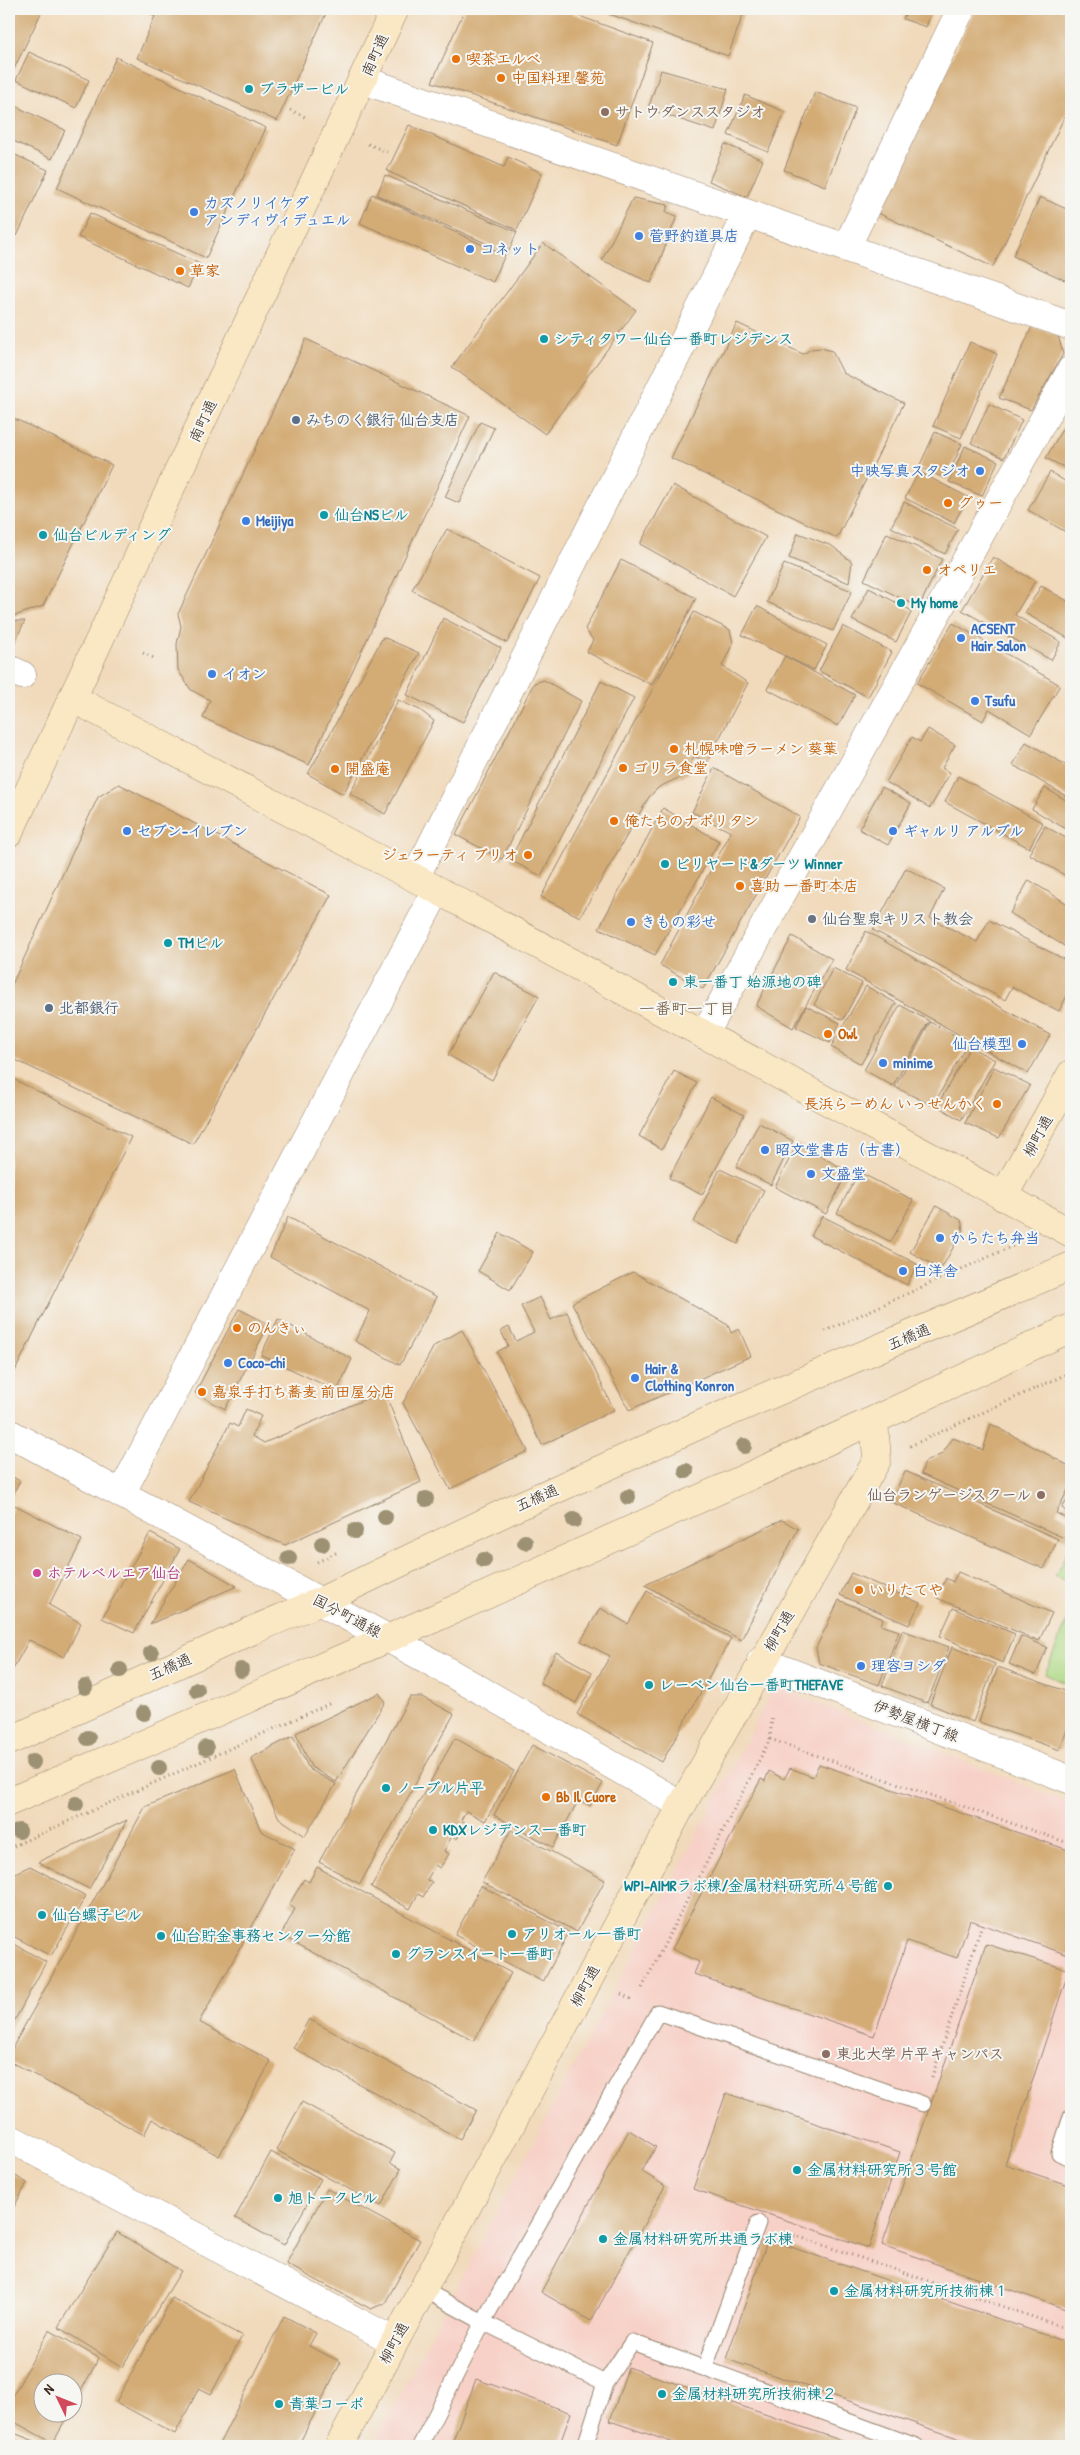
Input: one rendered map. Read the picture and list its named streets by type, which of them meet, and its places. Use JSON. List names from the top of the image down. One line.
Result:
{"streets":{"street":["南町通","柳町通","五橋通","国分町通線","伊勢屋横丁線"]},"crossings":[["柳町通","国分町通線"],["柳町通","伊勢屋横丁線"],["五橋通","国分町通線"]],"districts":["一番町一丁目"],"places":["喫茶エルベ","中国料理 馨苑","ブラザービル","サトウダンススタジオ","カズノリイケダ アンディヴィデュエル","菅野釣道具店","コネット","草家","シティタワー仙台一番町レジデンス","みちのく銀行 仙台支店","中映写真スタジオ","グゥー","仙台NSビル","Meijiya","仙台ビルディング","オペリエ","My home","ACSENT Hair Salon","イオン","Tsufu","札幌味噌ラーメン 葵葉","ゴリラ食堂","開盛庵","俺たちのナポリタン","セブン-イレブン","ギャルリ アルブル","ジェラーティ ブリオ","ビリヤード&ダーツ Winner","喜助 一番町本店","仙台聖泉キリスト教会","きもの彩せ","TMビル","東一番丁 始源地の碑","北都銀行","Owl","仙台模型","minime","長浜らーめん いっせんかく","昭文堂書店（古書）","文盛堂","からたち弁当","白洋舎","のんきぃ","Coco-chi","Hair & Clothing Konron","嘉泉手打ち蕎麦 前田屋分店","仙台ランゲージスクール","ホテルベルエア仙台","いりたてや","理容ヨシダ","レーベン仙台一番町THEFAVE","ノーブル片平","Bb Il Cuore","KDXレジデンス一番町","WPI-AIMRラボ棟/金属材料研究所４号館","仙台螺子ビル","アリオール一番町","仙台貯金事務センター分館","グランスイート一番町","東北大学 片平キャンパス","金属材料研究所３号館","旭トークビル","金属材料研究所共通ラボ棟","金属材料研究所技術棟１","金属材料研究所技術棟２","青葉コーポ"],"north":"top left"}
